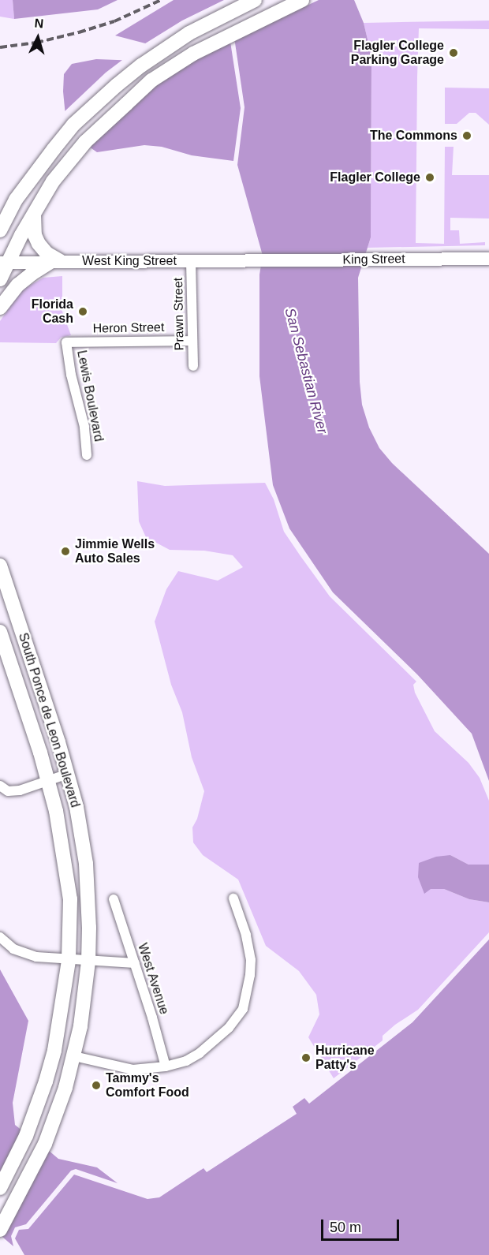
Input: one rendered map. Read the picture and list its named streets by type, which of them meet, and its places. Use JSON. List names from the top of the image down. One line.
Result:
{"streets":{"highway":["South Ponce de Leon Boulevard"],"main road":["King Street","West King Street"],"street":["Prawn Street","Heron Street","Lewis Boulevard","West Avenue"]},"crossings":[["King Street","West King Street"],["West King Street","Prawn Street"],["Prawn Street","Heron Street"],["Heron Street","Lewis Boulevard"]],"water":["San Sebastian River"],"places":["Flagler College Parking Garage","The Commons","Flagler College","Florida Cash","Jimmie Wells Auto Sales","Hurricane Patty's","Tammy's Comfort Food"],"scale_bar":"50 m","north":"top"}
